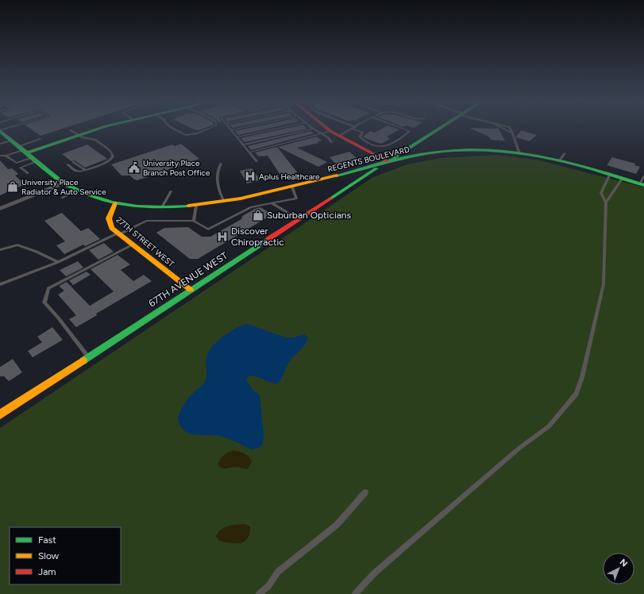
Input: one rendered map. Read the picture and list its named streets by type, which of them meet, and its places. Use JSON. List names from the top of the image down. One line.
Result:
{"streets":{"main road":["REGENTS BOULEVARD","27TH STREET WEST","67TH AVENUE WEST"]},"crossings":[["REGENTS BOULEVARD","27TH STREET WEST"],["REGENTS BOULEVARD","67TH AVENUE WEST"],["27TH STREET WEST","67TH AVENUE WEST"]],"places":{"public building":["University Place Branch Post Office"],"hospital":["Aplus Healthcare","Discover Chiropractic"],"shop":["University Place Radiator & Auto Service","Suburban Opticians"]},"legend":["Fast","Slow","Jam"],"north":"top right"}
